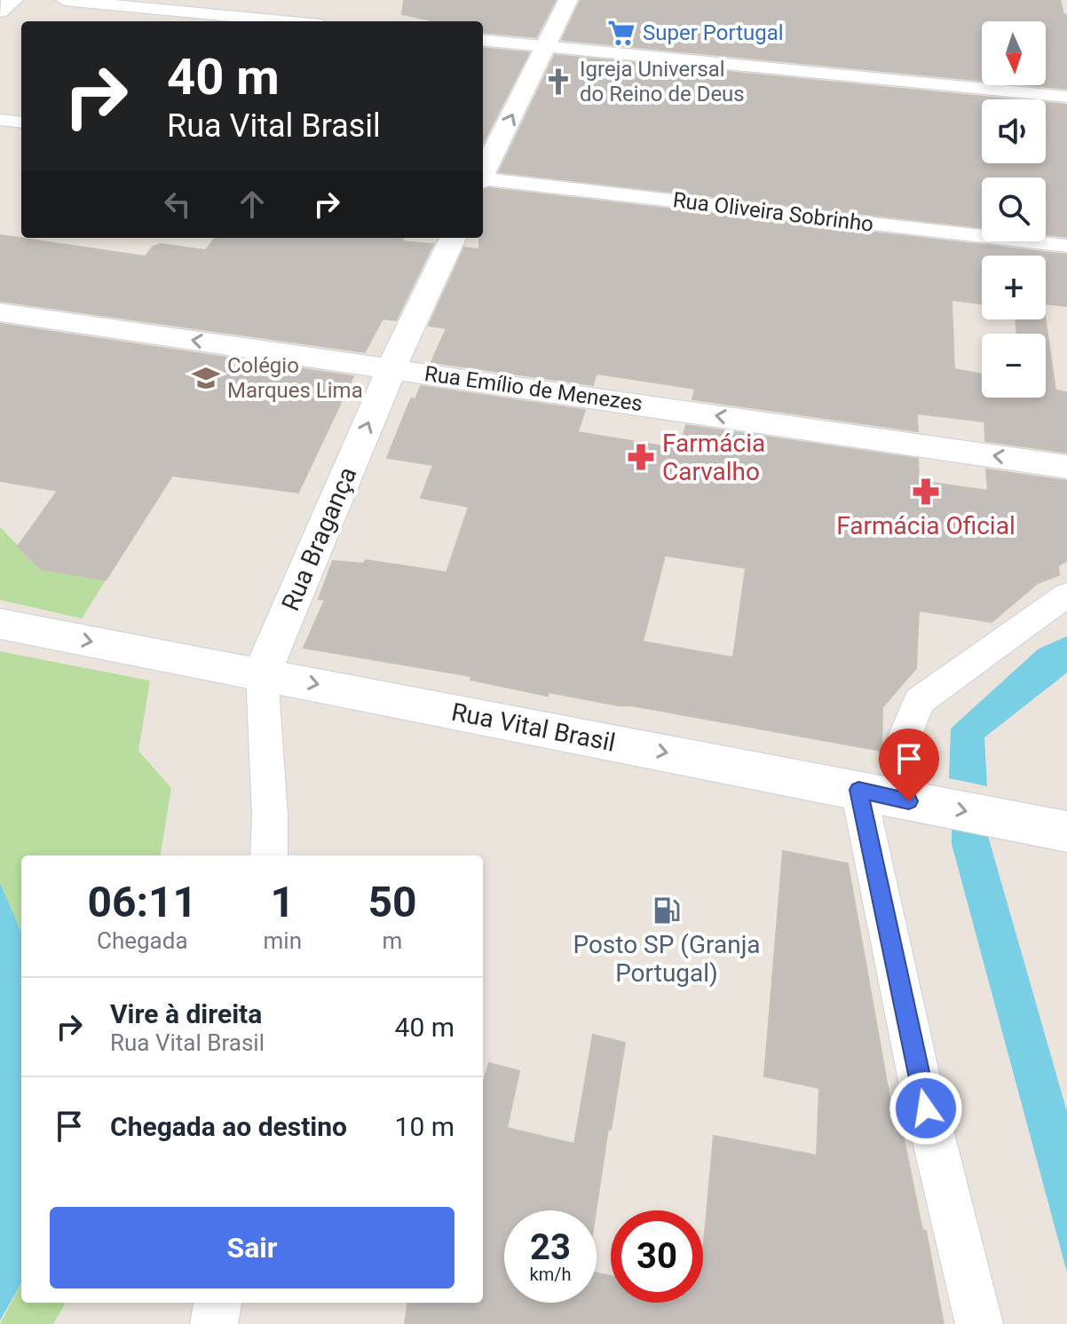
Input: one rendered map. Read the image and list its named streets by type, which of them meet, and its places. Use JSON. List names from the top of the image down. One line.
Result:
{"streets":{"street":["Rua Oliveira Sobrinho","Rua Emílio de Menezes","Rua Bragança","Rua Vital Brasil"]},"crossings":[["Rua Emílio de Menezes","Rua Bragança"],["Rua Bragança","Rua Vital Brasil"]],"one_way":["Rua Bragança","Rua Vital Brasil"],"places":{"supermarket":["Super Portugal"],"church":["Igreja Universal do Reino de Deus"],"school or university":["Colégio Marques Lima"],"pharmacy":["Farmácia Carvalho","Farmácia Oficial"],"fuel station":["Posto SP (Granja Portugal)"]},"north":"bottom","page":{"map_buttons":["+","−"],"turn":["40 m","Rua Vital Brasil"],"eta":["06:11","Chegada","1","min","50","m"],"list":[{"name":"Vire à direita","note":"Rua Vital Brasil","value":"40 m"},{"name":"Chegada ao destino","value":"10 m"}],"buttons":"Sair","speed":"23 km/h","limit":"30"}}
